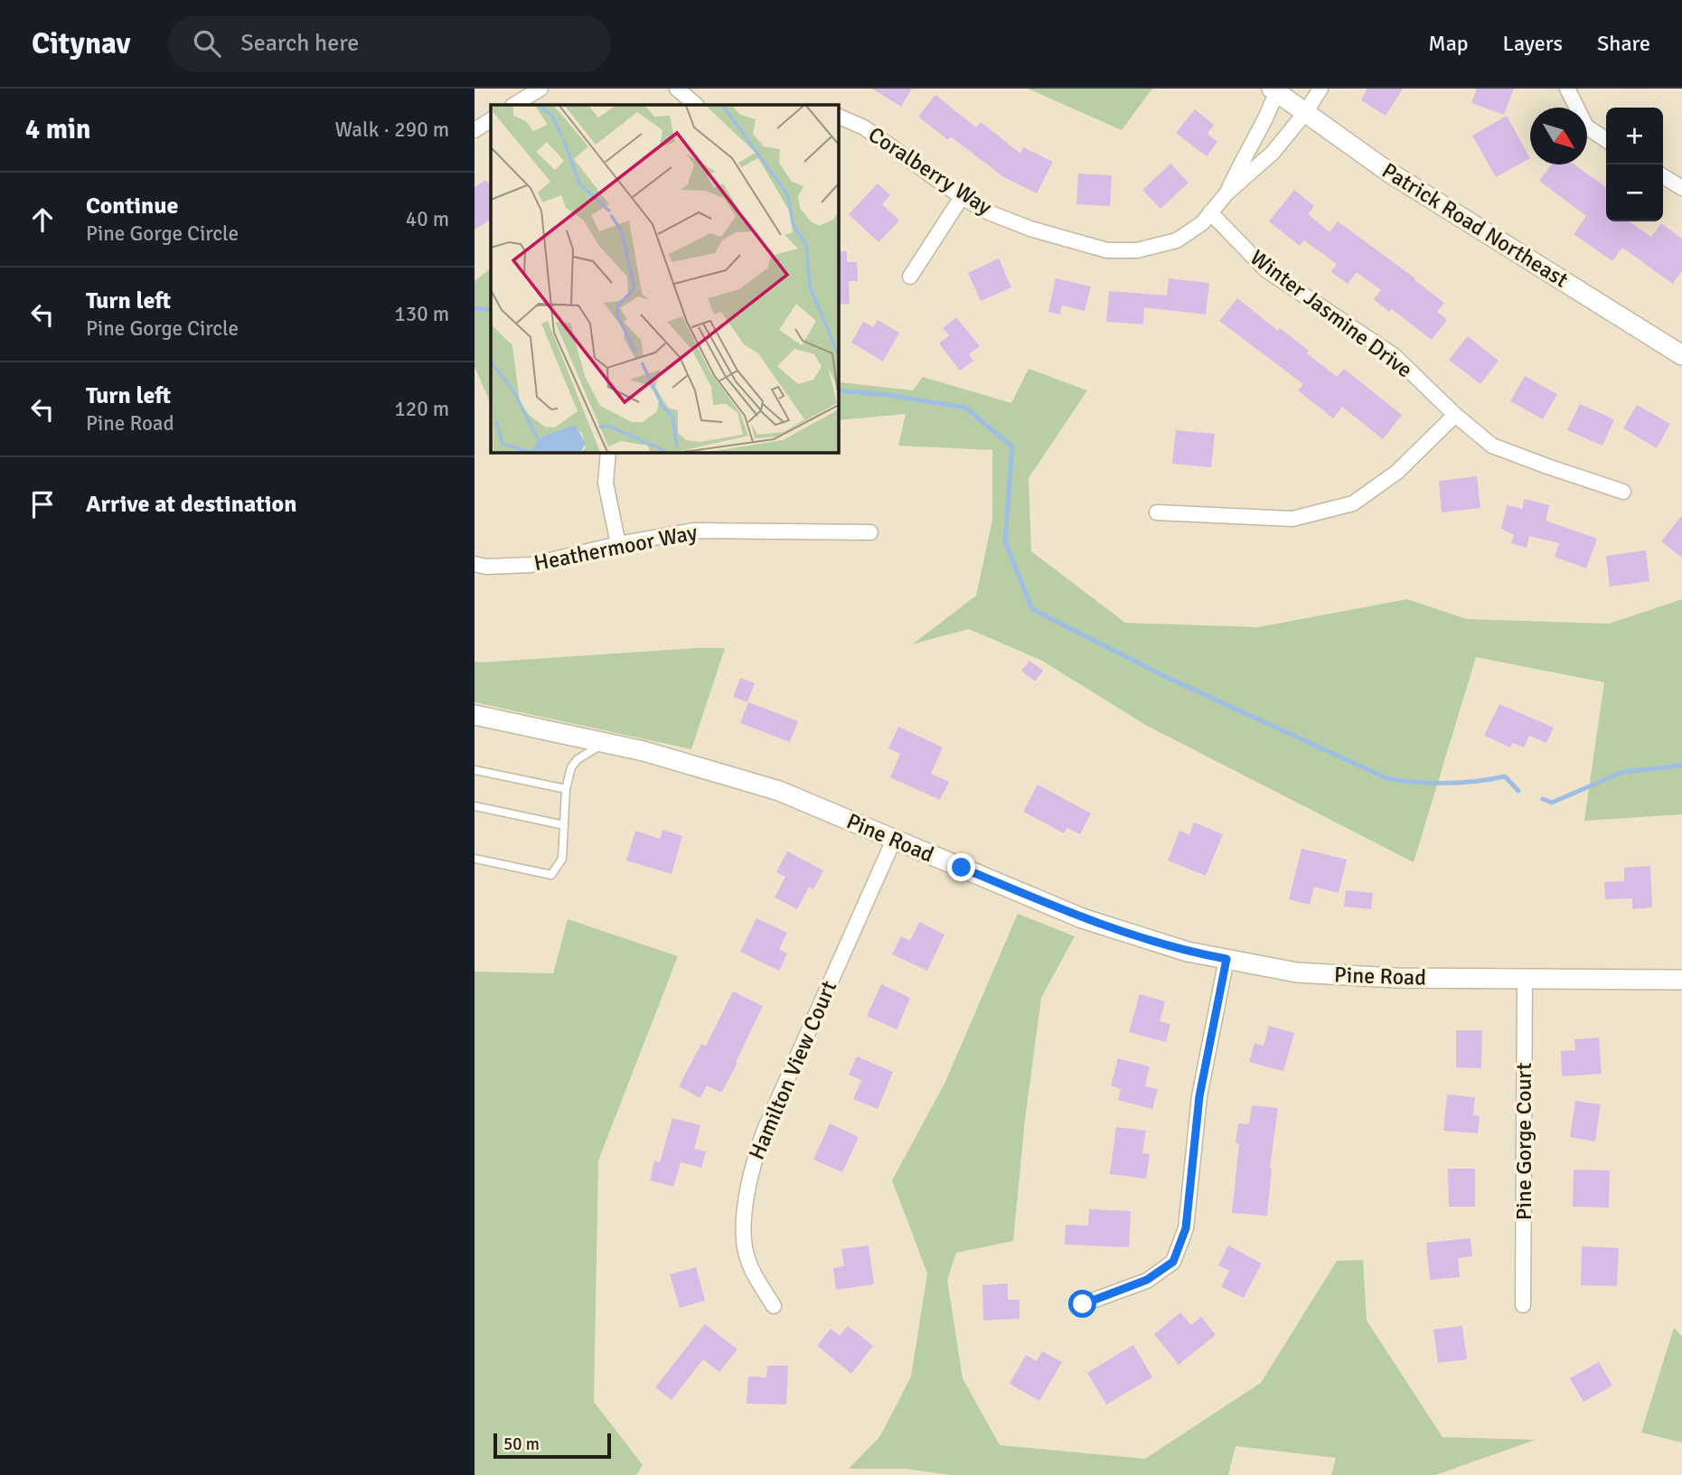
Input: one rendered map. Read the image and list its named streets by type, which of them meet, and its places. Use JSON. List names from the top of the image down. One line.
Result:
{"streets":{"street":["Coralberry Way","Patrick Road Northeast","Winter Jasmine Drive","Heathermoor Way","Pine Road","Hamilton View Court","Pine Gorge Court"]},"crossings":[["Coralberry Way","Patrick Road Northeast"],["Coralberry Way","Winter Jasmine Drive"],["Pine Road","Hamilton View Court"],["Pine Road","Pine Gorge Court"]],"scale_bar":"50 m","north":"bottom right","page":{"header":"Citynav","search":"Search here","nav":["Map","Layers","Share"],"heading":["4 min","Walk · 290 m"],"map_buttons":["+","−"],"list":[["Continue","Pine Gorge Circle","40 m"],["Turn left","Pine Gorge Circle","130 m"],["Turn left","Pine Road","120 m"],"Arrive at destination"],"scale":"50 m"}}
